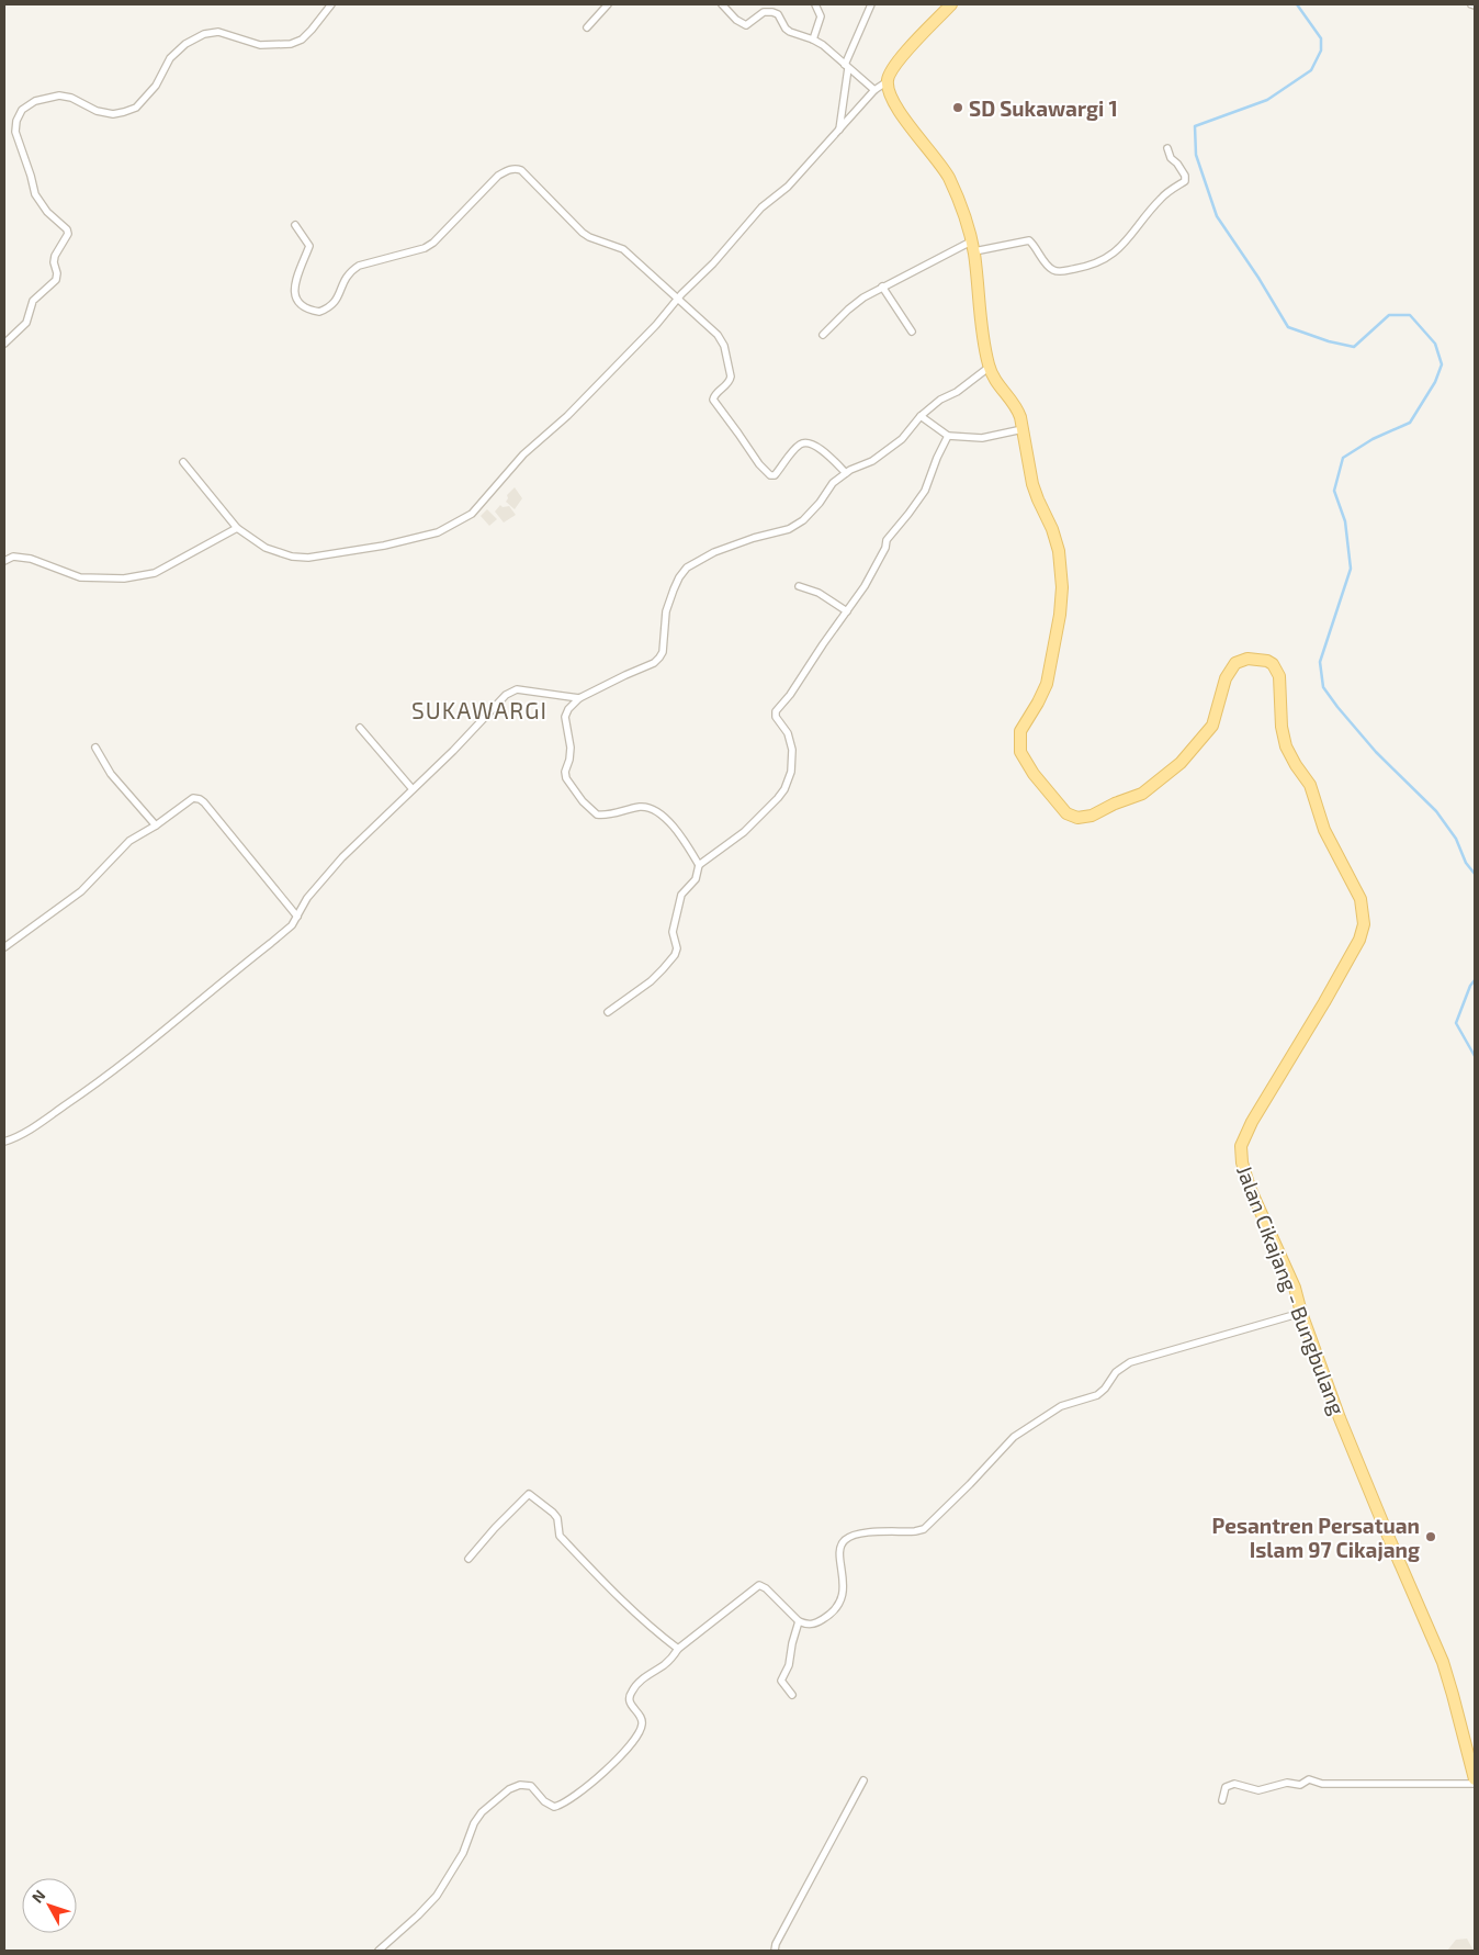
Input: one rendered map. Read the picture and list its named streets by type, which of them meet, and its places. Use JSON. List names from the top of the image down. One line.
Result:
{"streets":{"main road":["Jalan Cikajang - Bungbulang"]},"districts":["SUKAWARGI"],"places":["SD Sukawargi 1","Pesantren Persatuan Islam 97 Cikajang"],"north":"top left"}
